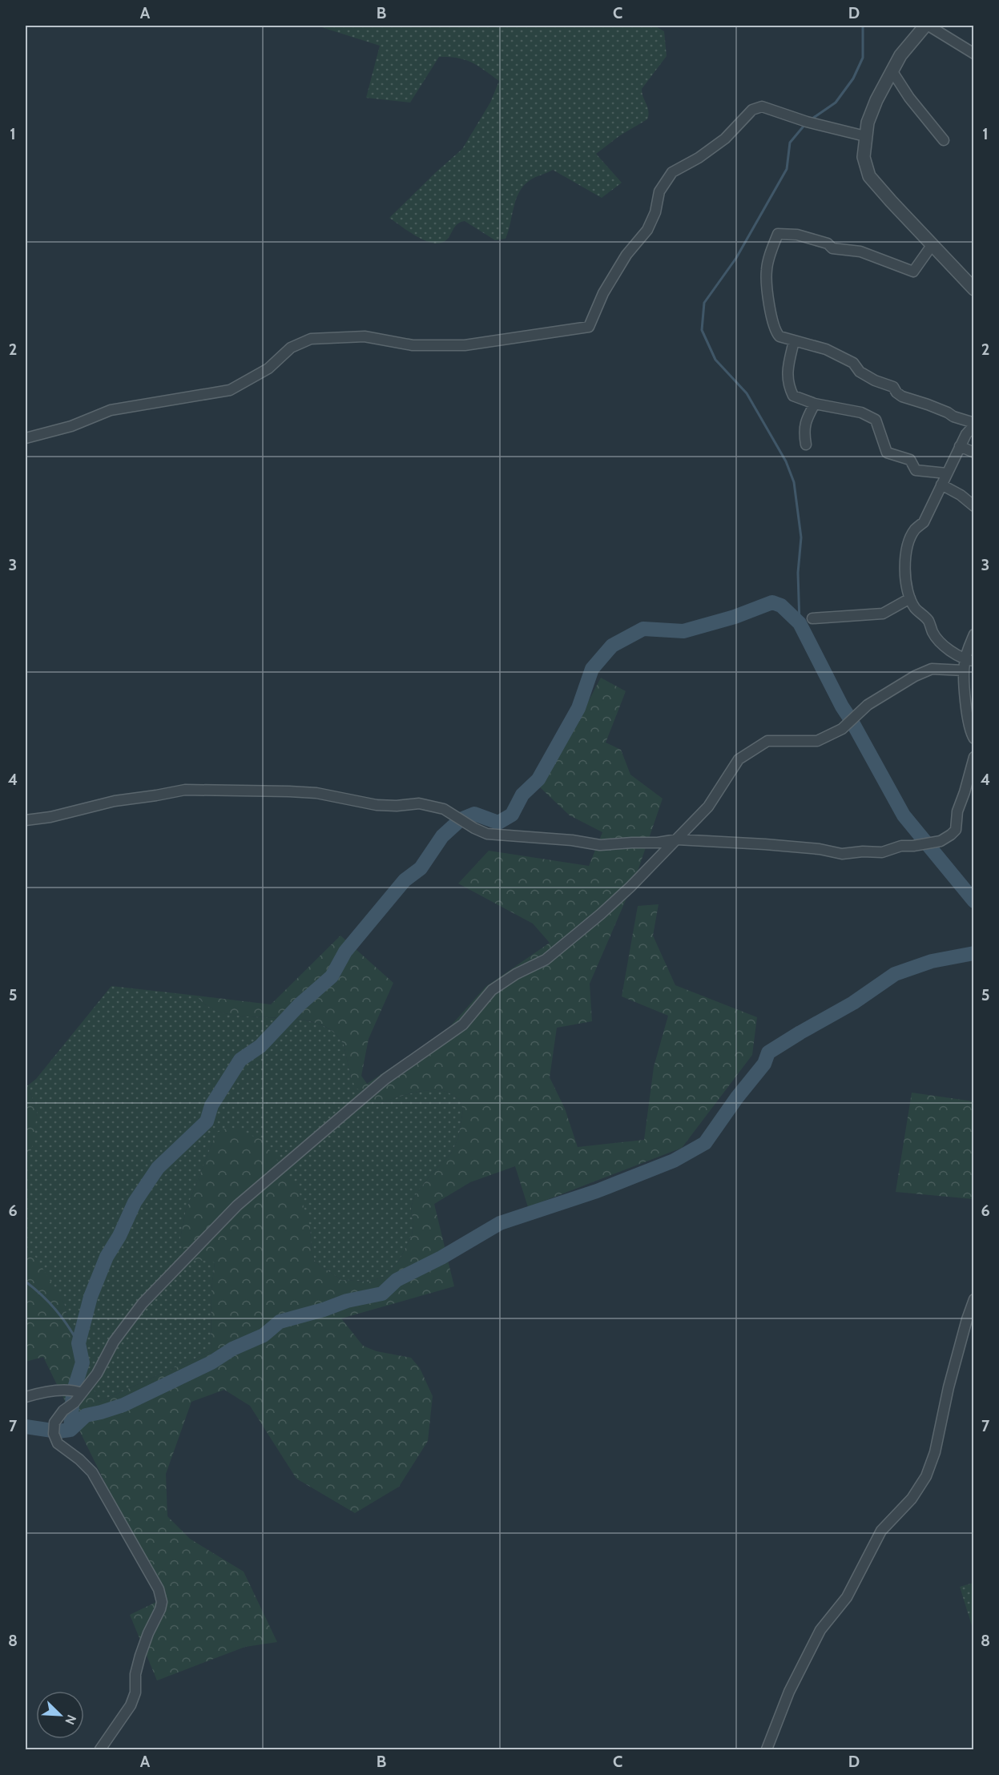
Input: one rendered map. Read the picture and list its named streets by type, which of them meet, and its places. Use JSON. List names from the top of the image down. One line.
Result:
{"north":"bottom right","grid":{"columns":["A","B","C","D"],"rows":["1","2","3","4","5","6","7","8"]}}
